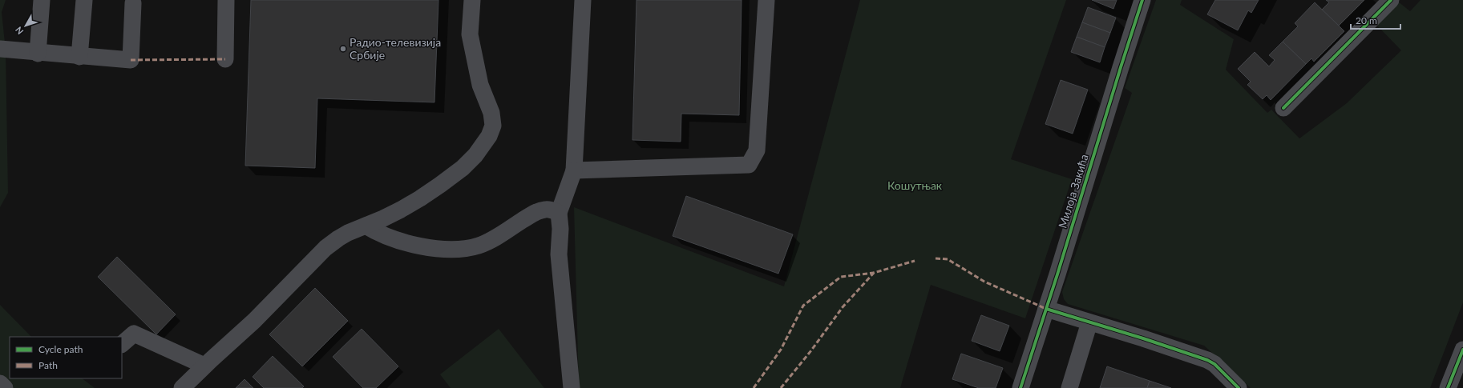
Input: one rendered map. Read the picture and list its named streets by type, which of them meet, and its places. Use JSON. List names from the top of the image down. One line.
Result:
{"streets":{"street":["Милоја Закића"]},"parks":["Кошутњак"],"places":["Радио-телевизија Србије"],"legend":["Cycle path","Path"],"scale_bar":"20 m","north":"bottom left"}
